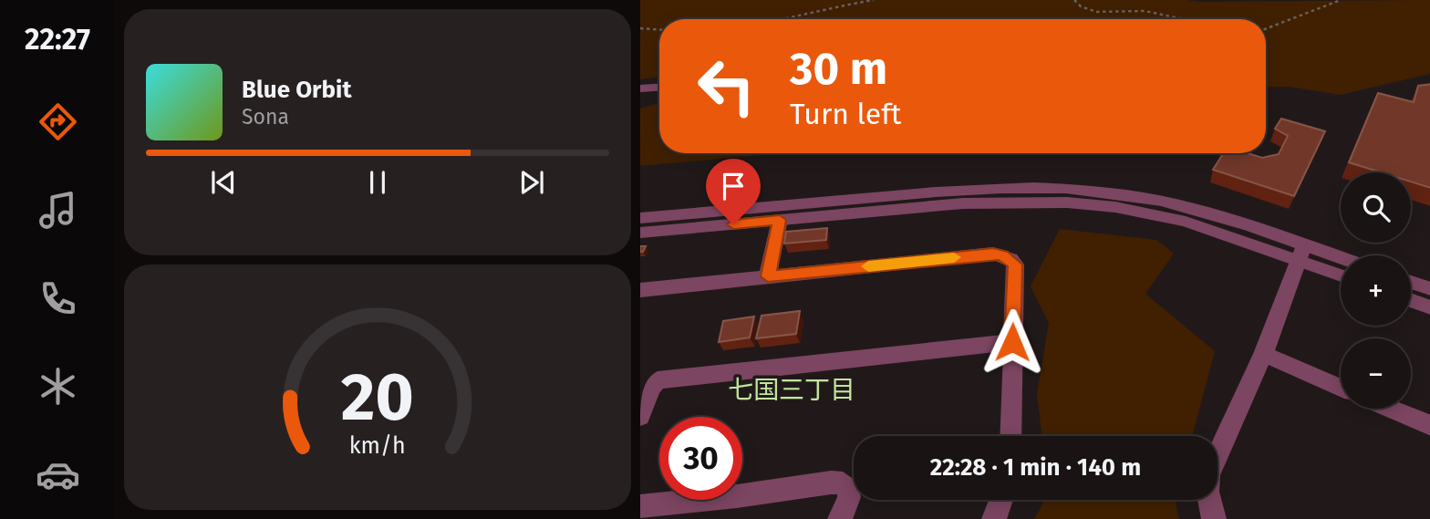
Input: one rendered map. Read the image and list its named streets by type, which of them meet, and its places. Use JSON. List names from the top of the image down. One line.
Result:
{"districts":["七国三丁目"],"page":{"tabs":"22:27","turn":["30 m","Turn left"],"song":["Blue Orbit","Sona"],"map_buttons":["+","−"],"limit":"30","trip":"22:28 · 1 min · 140 m","gauge":["20","km/h"]}}
